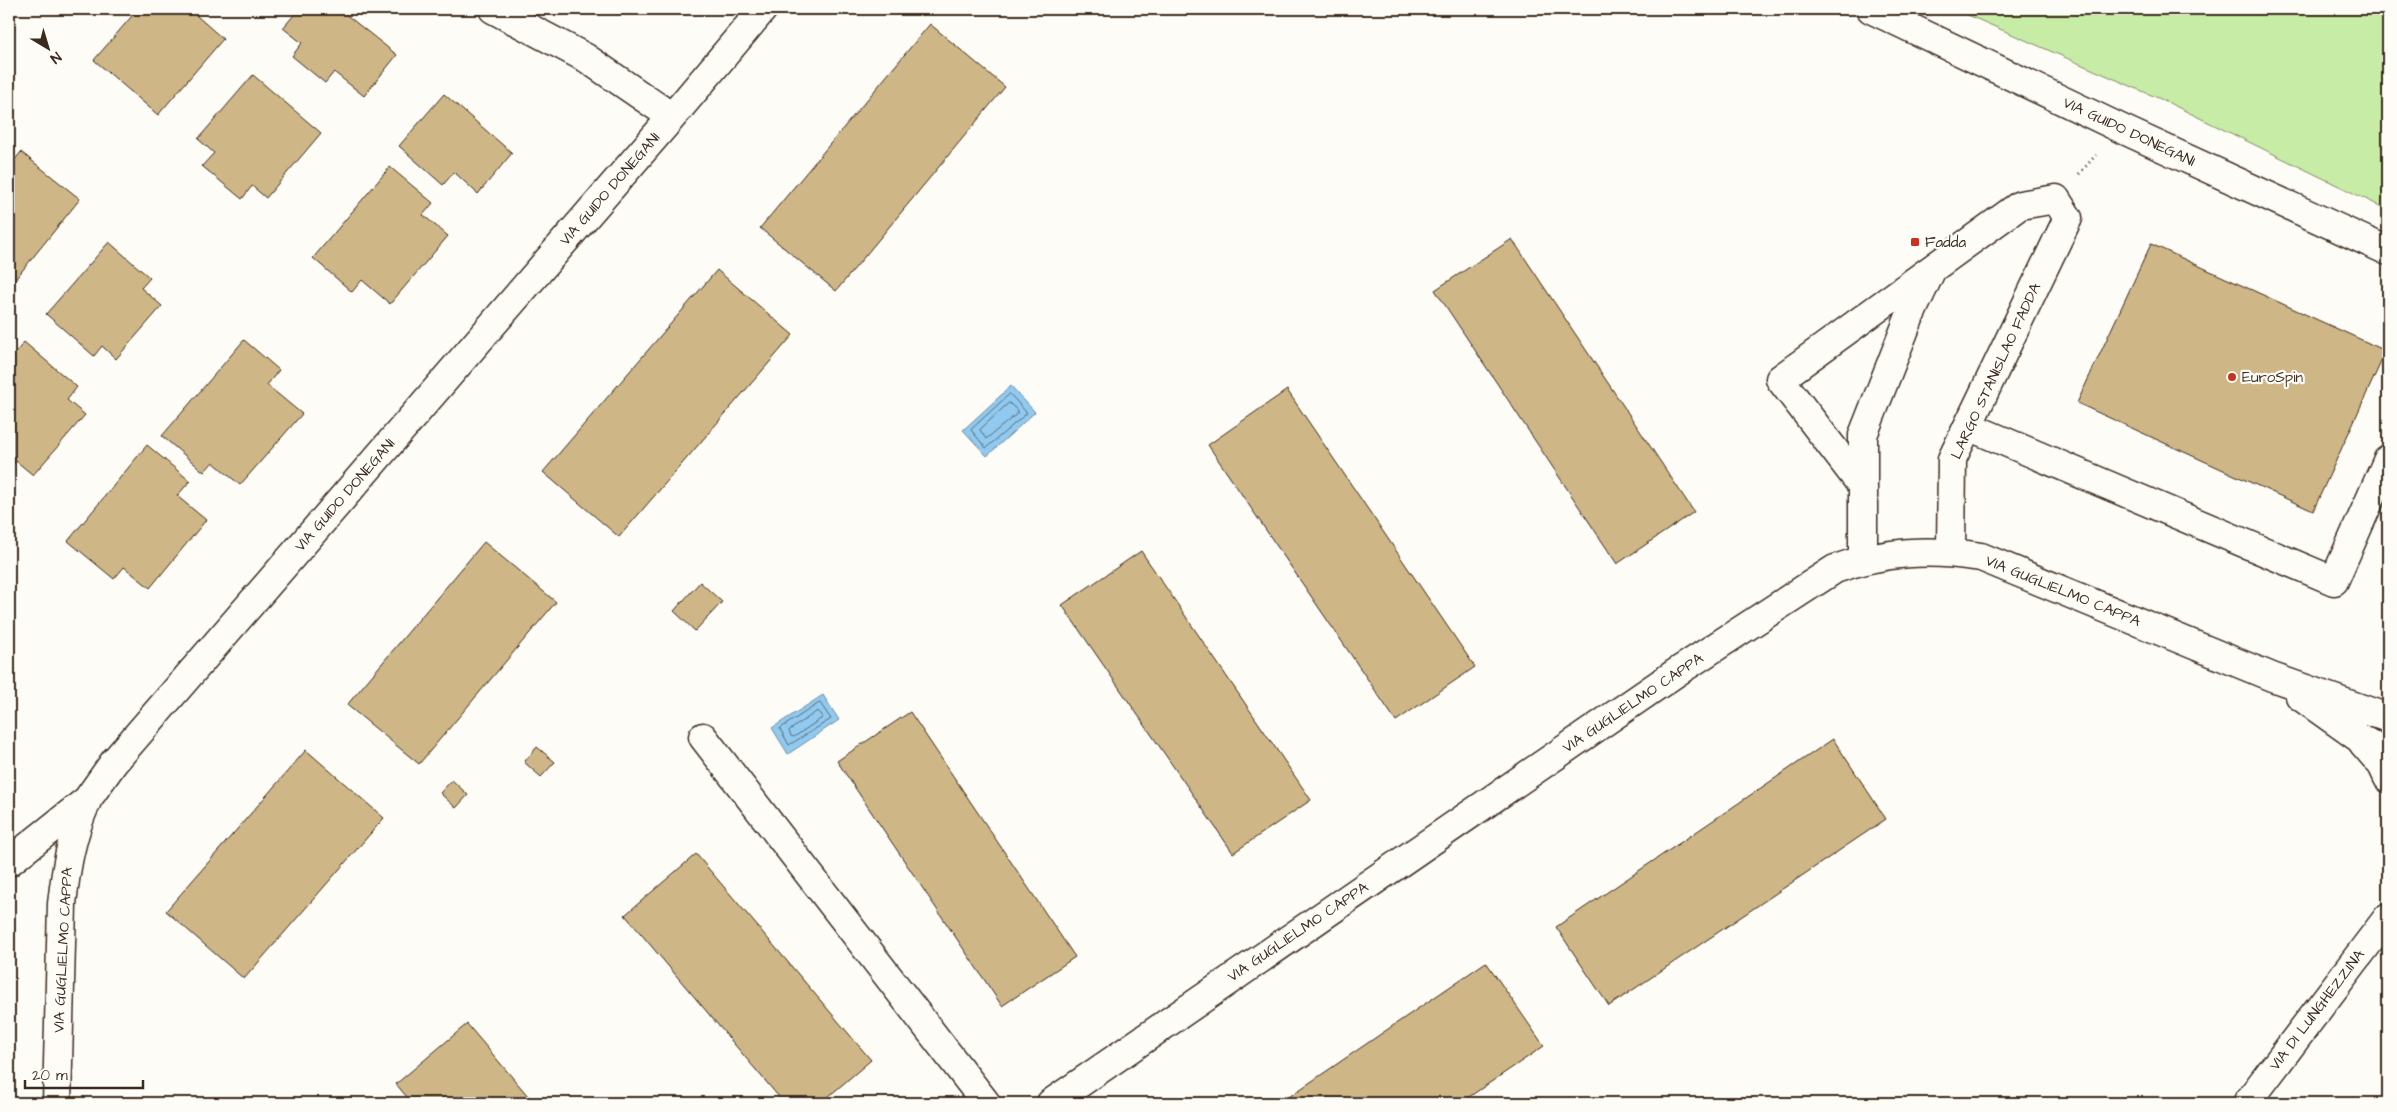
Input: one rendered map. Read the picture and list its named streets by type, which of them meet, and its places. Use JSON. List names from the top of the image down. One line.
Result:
{"streets":{"street":["VIA GUIDO DONEGANI","LARGO STANISLAO FADDA","VIA GUGLIELMO CAPPA","VIA DI LUNGHEZZINA"]},"crossings":[["VIA GUIDO DONEGANI","VIA GUGLIELMO CAPPA"],["LARGO STANISLAO FADDA","VIA GUGLIELMO CAPPA"]],"places":{"transit":["Fadda"],"other":["EuroSpin"]},"scale_bar":"20 m","north":"bottom right"}
